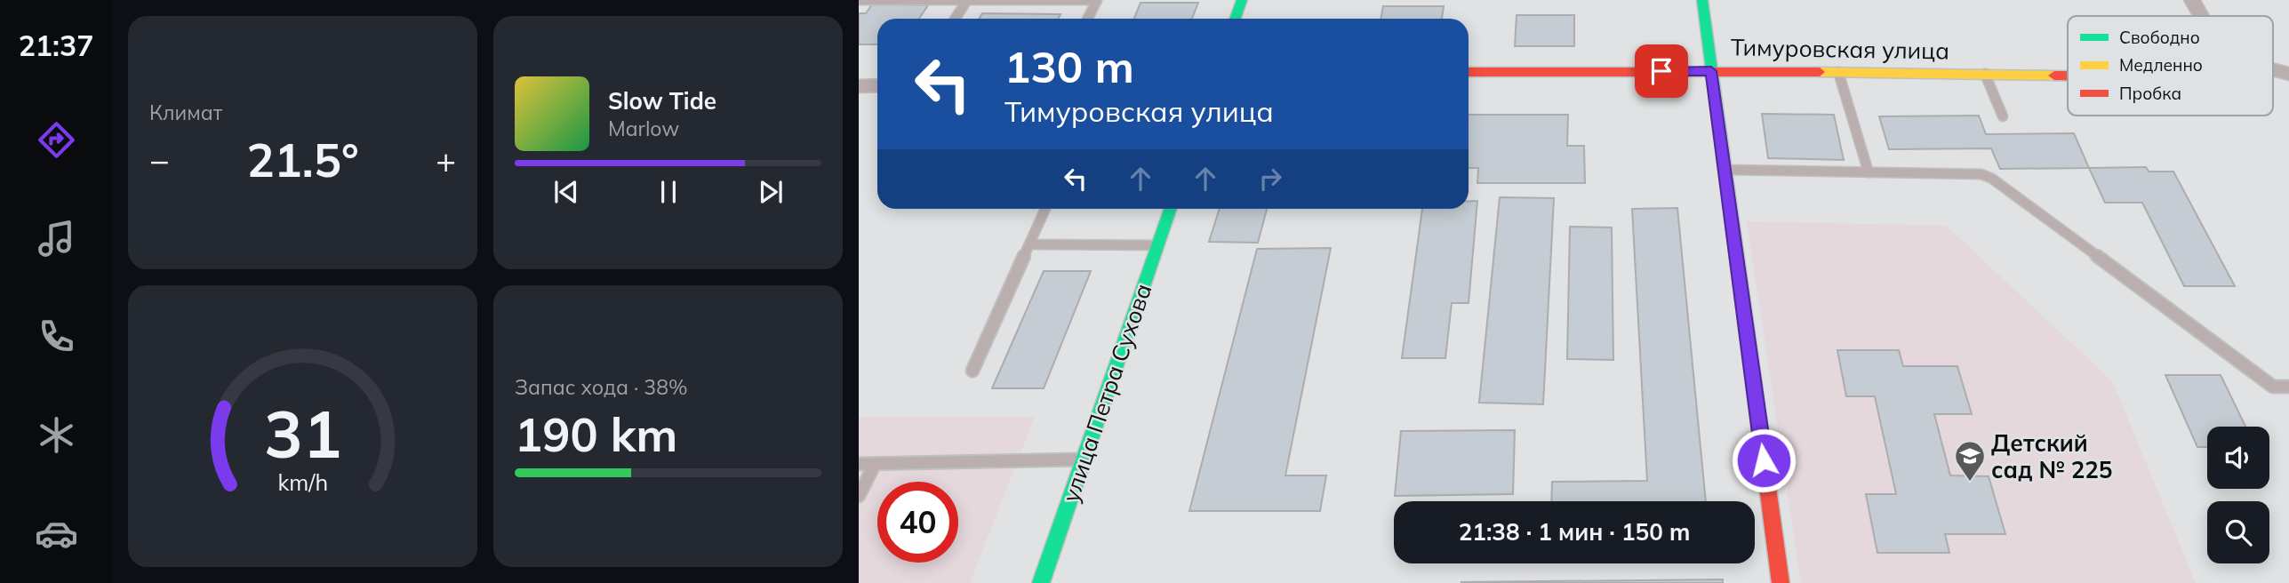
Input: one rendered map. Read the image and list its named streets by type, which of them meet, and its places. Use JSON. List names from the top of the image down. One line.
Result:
{"streets":{"street":["Тимуровская улица","улица Петра Сухова"]},"places":{"school or university":["Детский сад № 225"]},"legend":["Свободно","Медленно","Пробка"],"page":{"tabs":"21:37","tile":["Климат",["Запас хода · 38%","190 km"]],"turn":["130 m","Тимуровская улица"],"song":["Slow Tide","Marlow"],"heat":["−","21.5°","+"],"limit":"40","trip":"21:38 · 1 мин · 150 m","gauge":["31","km/h"]}}
